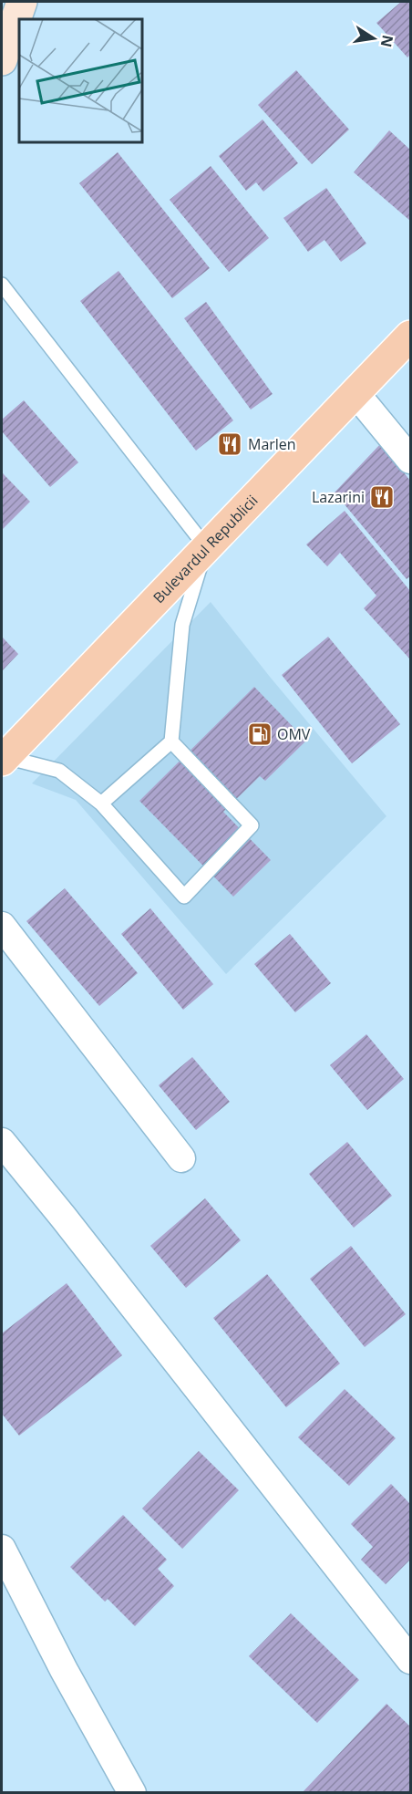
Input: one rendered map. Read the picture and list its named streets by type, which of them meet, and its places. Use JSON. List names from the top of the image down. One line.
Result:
{"streets":{"main road":["Bulevardul Republicii"]},"places":{"restaurant":["Marlen","Lazarini"],"fuel station":["OMV"]},"north":"right"}
